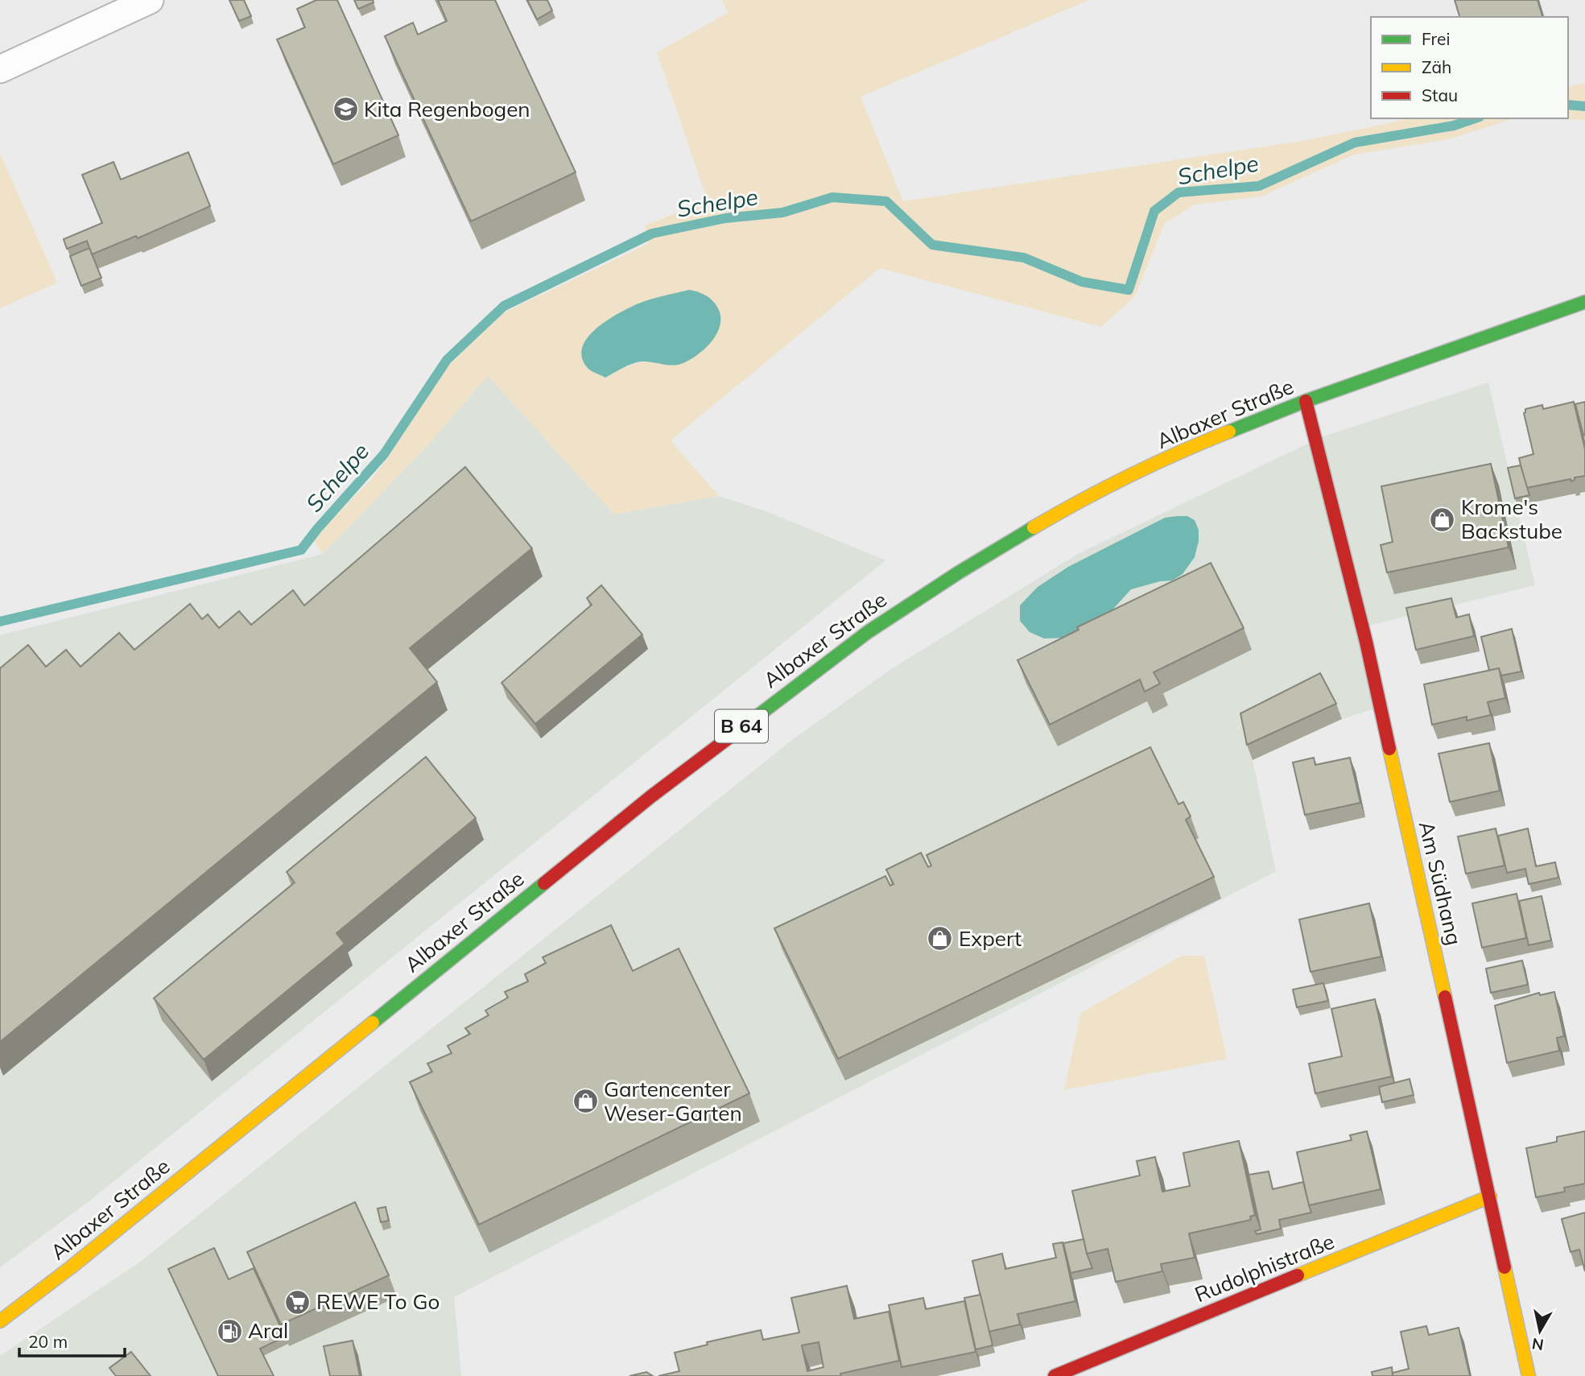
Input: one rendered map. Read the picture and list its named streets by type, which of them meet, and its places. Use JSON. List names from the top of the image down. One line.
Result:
{"streets":{"main road":["Albaxer Straße","B 64","Am Südhang","Rudolphistraße"]},"crossings":[["Albaxer Straße","Am Südhang"],["Am Südhang","Rudolphistraße"]],"water":["Schelpe"],"places":{"school or university":["Kita Regenbogen"],"shop":["Krome's Backstube","Expert","Gartencenter Weser-Garten"],"supermarket":["REWE To Go"],"fuel station":["Aral"]},"legend":["Frei","Zäh","Stau"],"scale_bar":"20 m","north":"bottom"}
